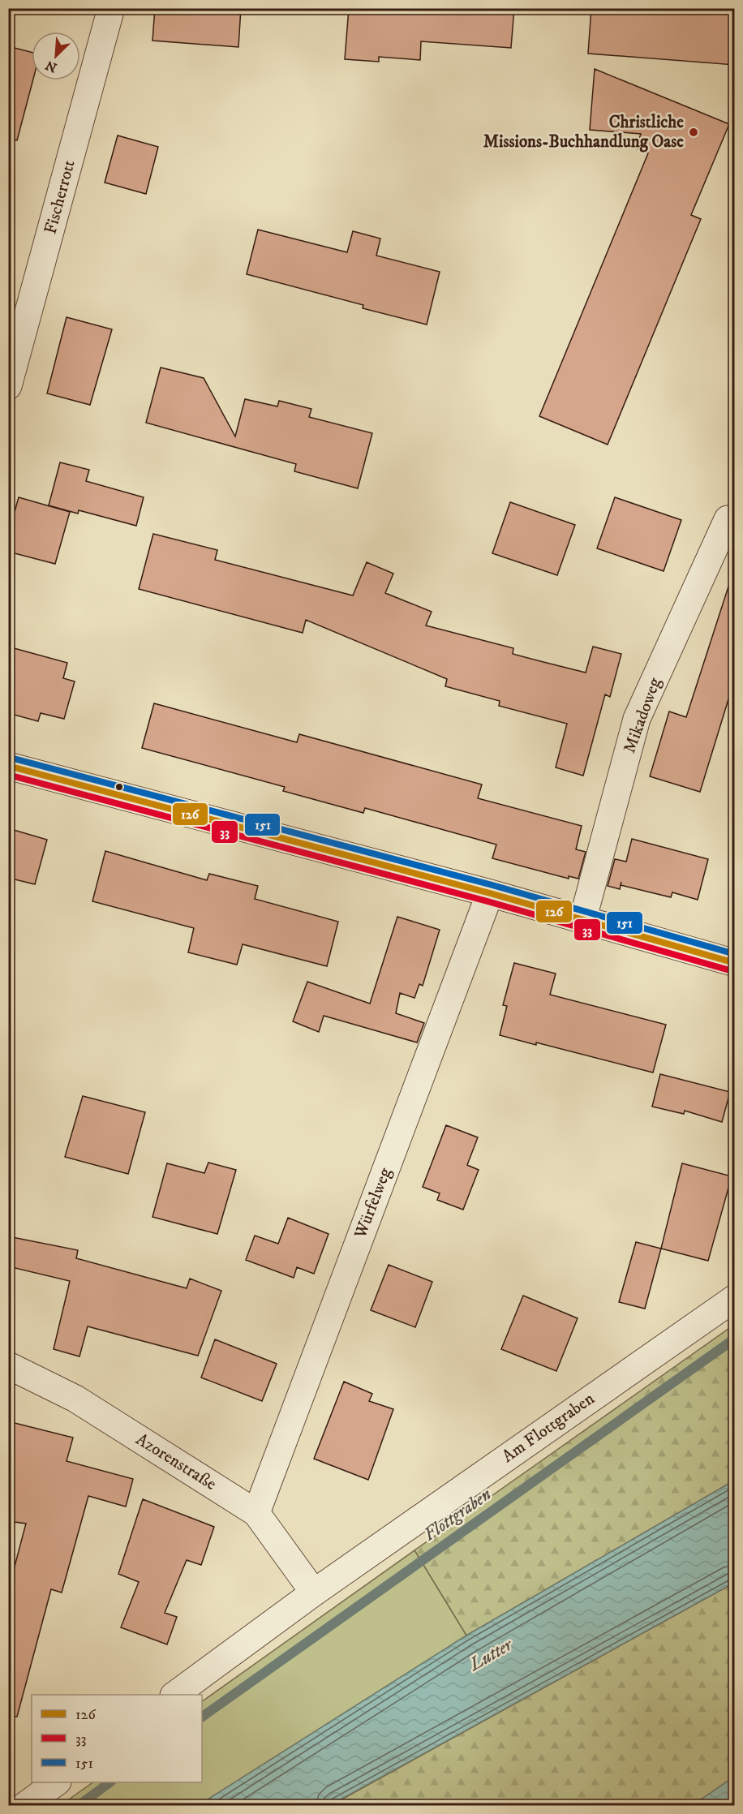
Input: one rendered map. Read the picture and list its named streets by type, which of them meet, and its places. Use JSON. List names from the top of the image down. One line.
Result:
{"streets":{"street":["Fischerrott","Mikadoweg","Würfelweg","Am Flottgraben","Azorenstraße"]},"crossings":[["Würfelweg","Azorenstraße"],["Am Flottgraben","Azorenstraße"]],"water":["Flottgraben","Lutter"],"places":["Christliche Missions-Buchhandlung Oase"],"lines":["transit line 151","transit line 126","transit line 33"],"legend":["126","33","151"],"north":"bottom left"}
